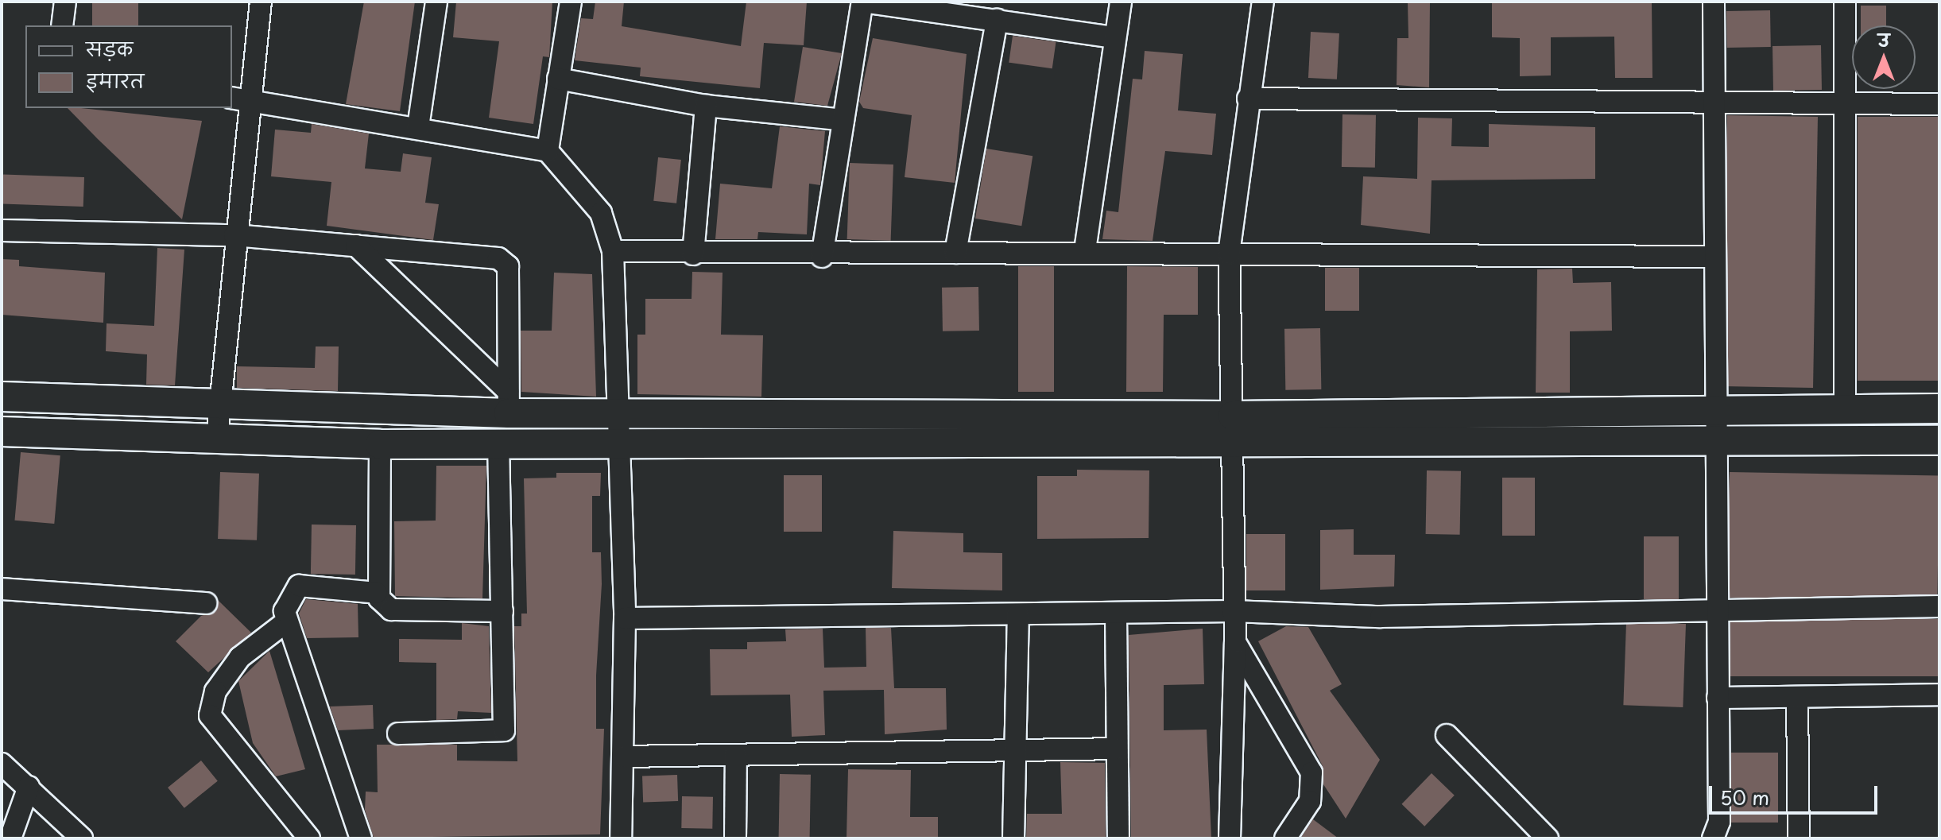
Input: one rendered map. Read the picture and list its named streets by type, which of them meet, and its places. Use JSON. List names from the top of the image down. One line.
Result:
{"legend":["सड़क","इमारत"],"scale_bar":"50 m","north":"top"}
